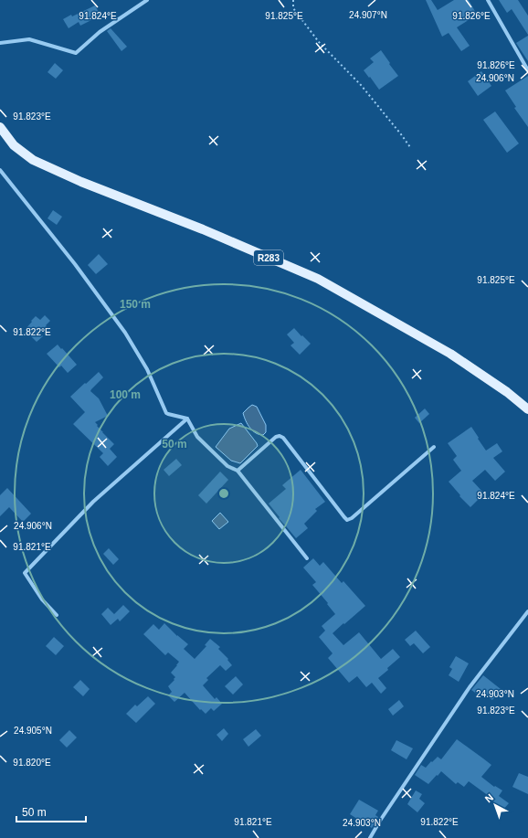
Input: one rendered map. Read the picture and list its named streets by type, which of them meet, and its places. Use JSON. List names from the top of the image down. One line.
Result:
{"streets":{"main road":["R283"]},"scale_bar":"50 m","north":"top left","coordinates":["24.907°N","91.824°E","91.826°E","91.825°E","24.906°N","91.823°E","91.822°E","91.821°E","24.903°N","24.905°N","91.820°E"],"rings":["150 m","100 m","50 m"]}
